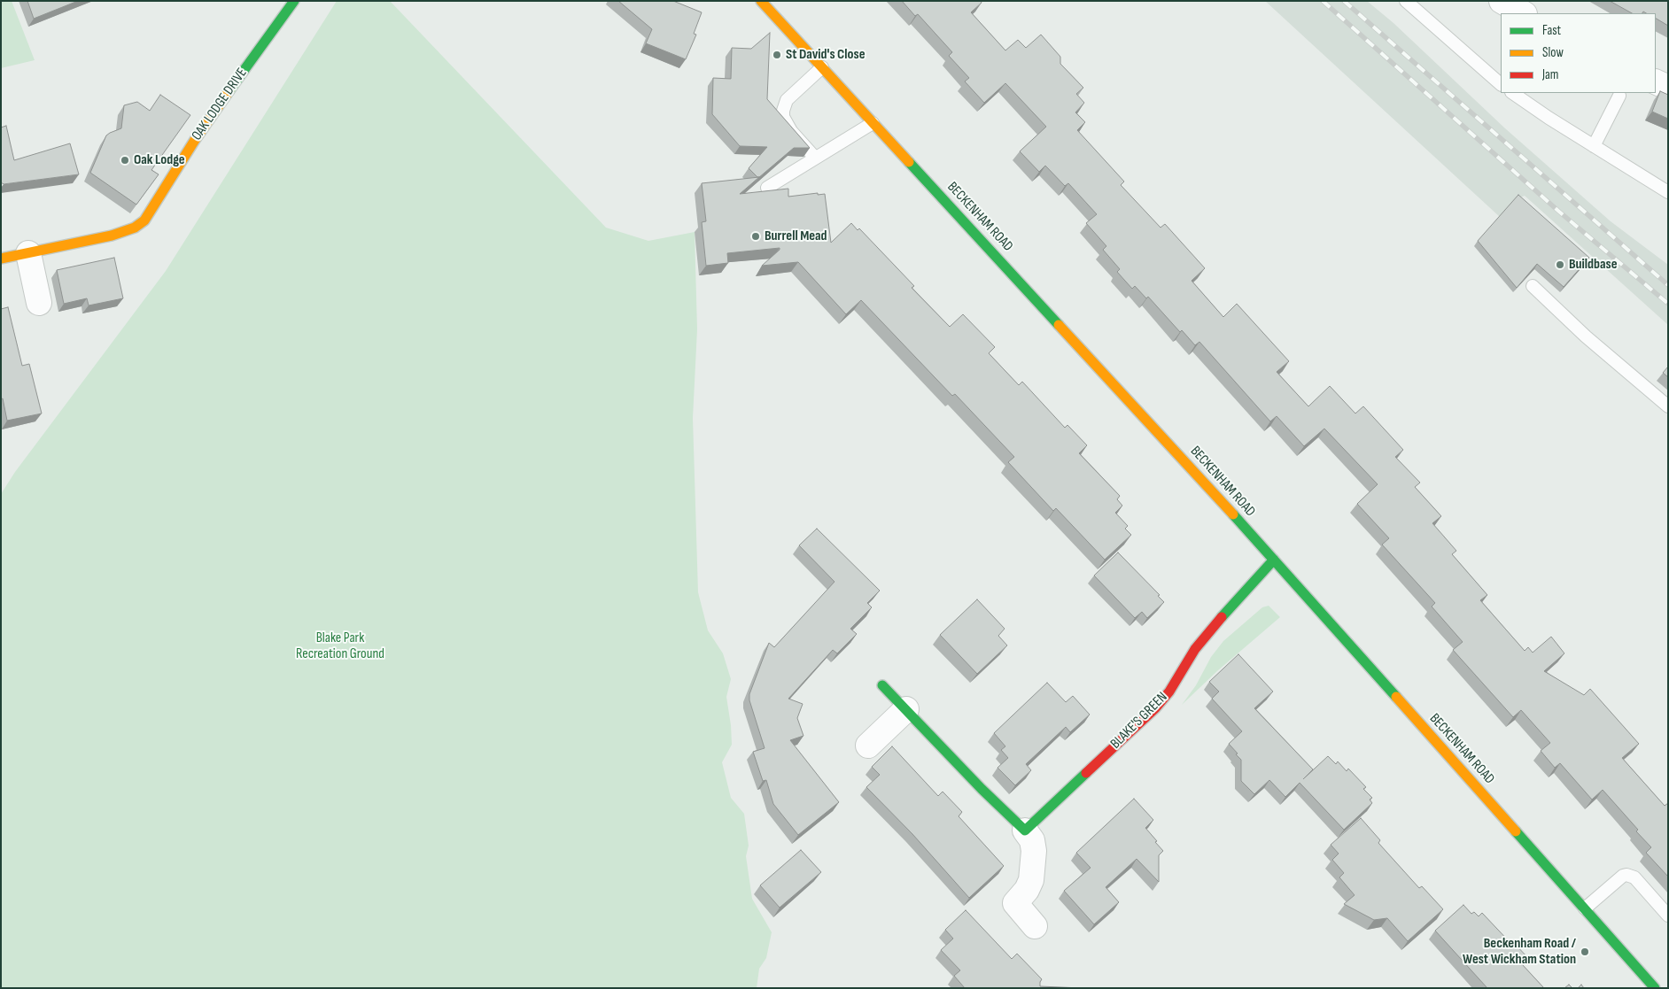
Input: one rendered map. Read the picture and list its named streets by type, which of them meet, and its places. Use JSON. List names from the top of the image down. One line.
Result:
{"streets":{"main road":["OAK LODGE DRIVE","BECKENHAM ROAD","BLAKE'S GREEN"]},"crossings":[["BECKENHAM ROAD","BLAKE'S GREEN"]],"parks":["Blake Park Recreation Ground"],"places":["St David's Close","Oak Lodge","Burrell Mead","Buildbase","Beckenham Road / West Wickham Station"],"legend":["Fast","Slow","Jam"]}
